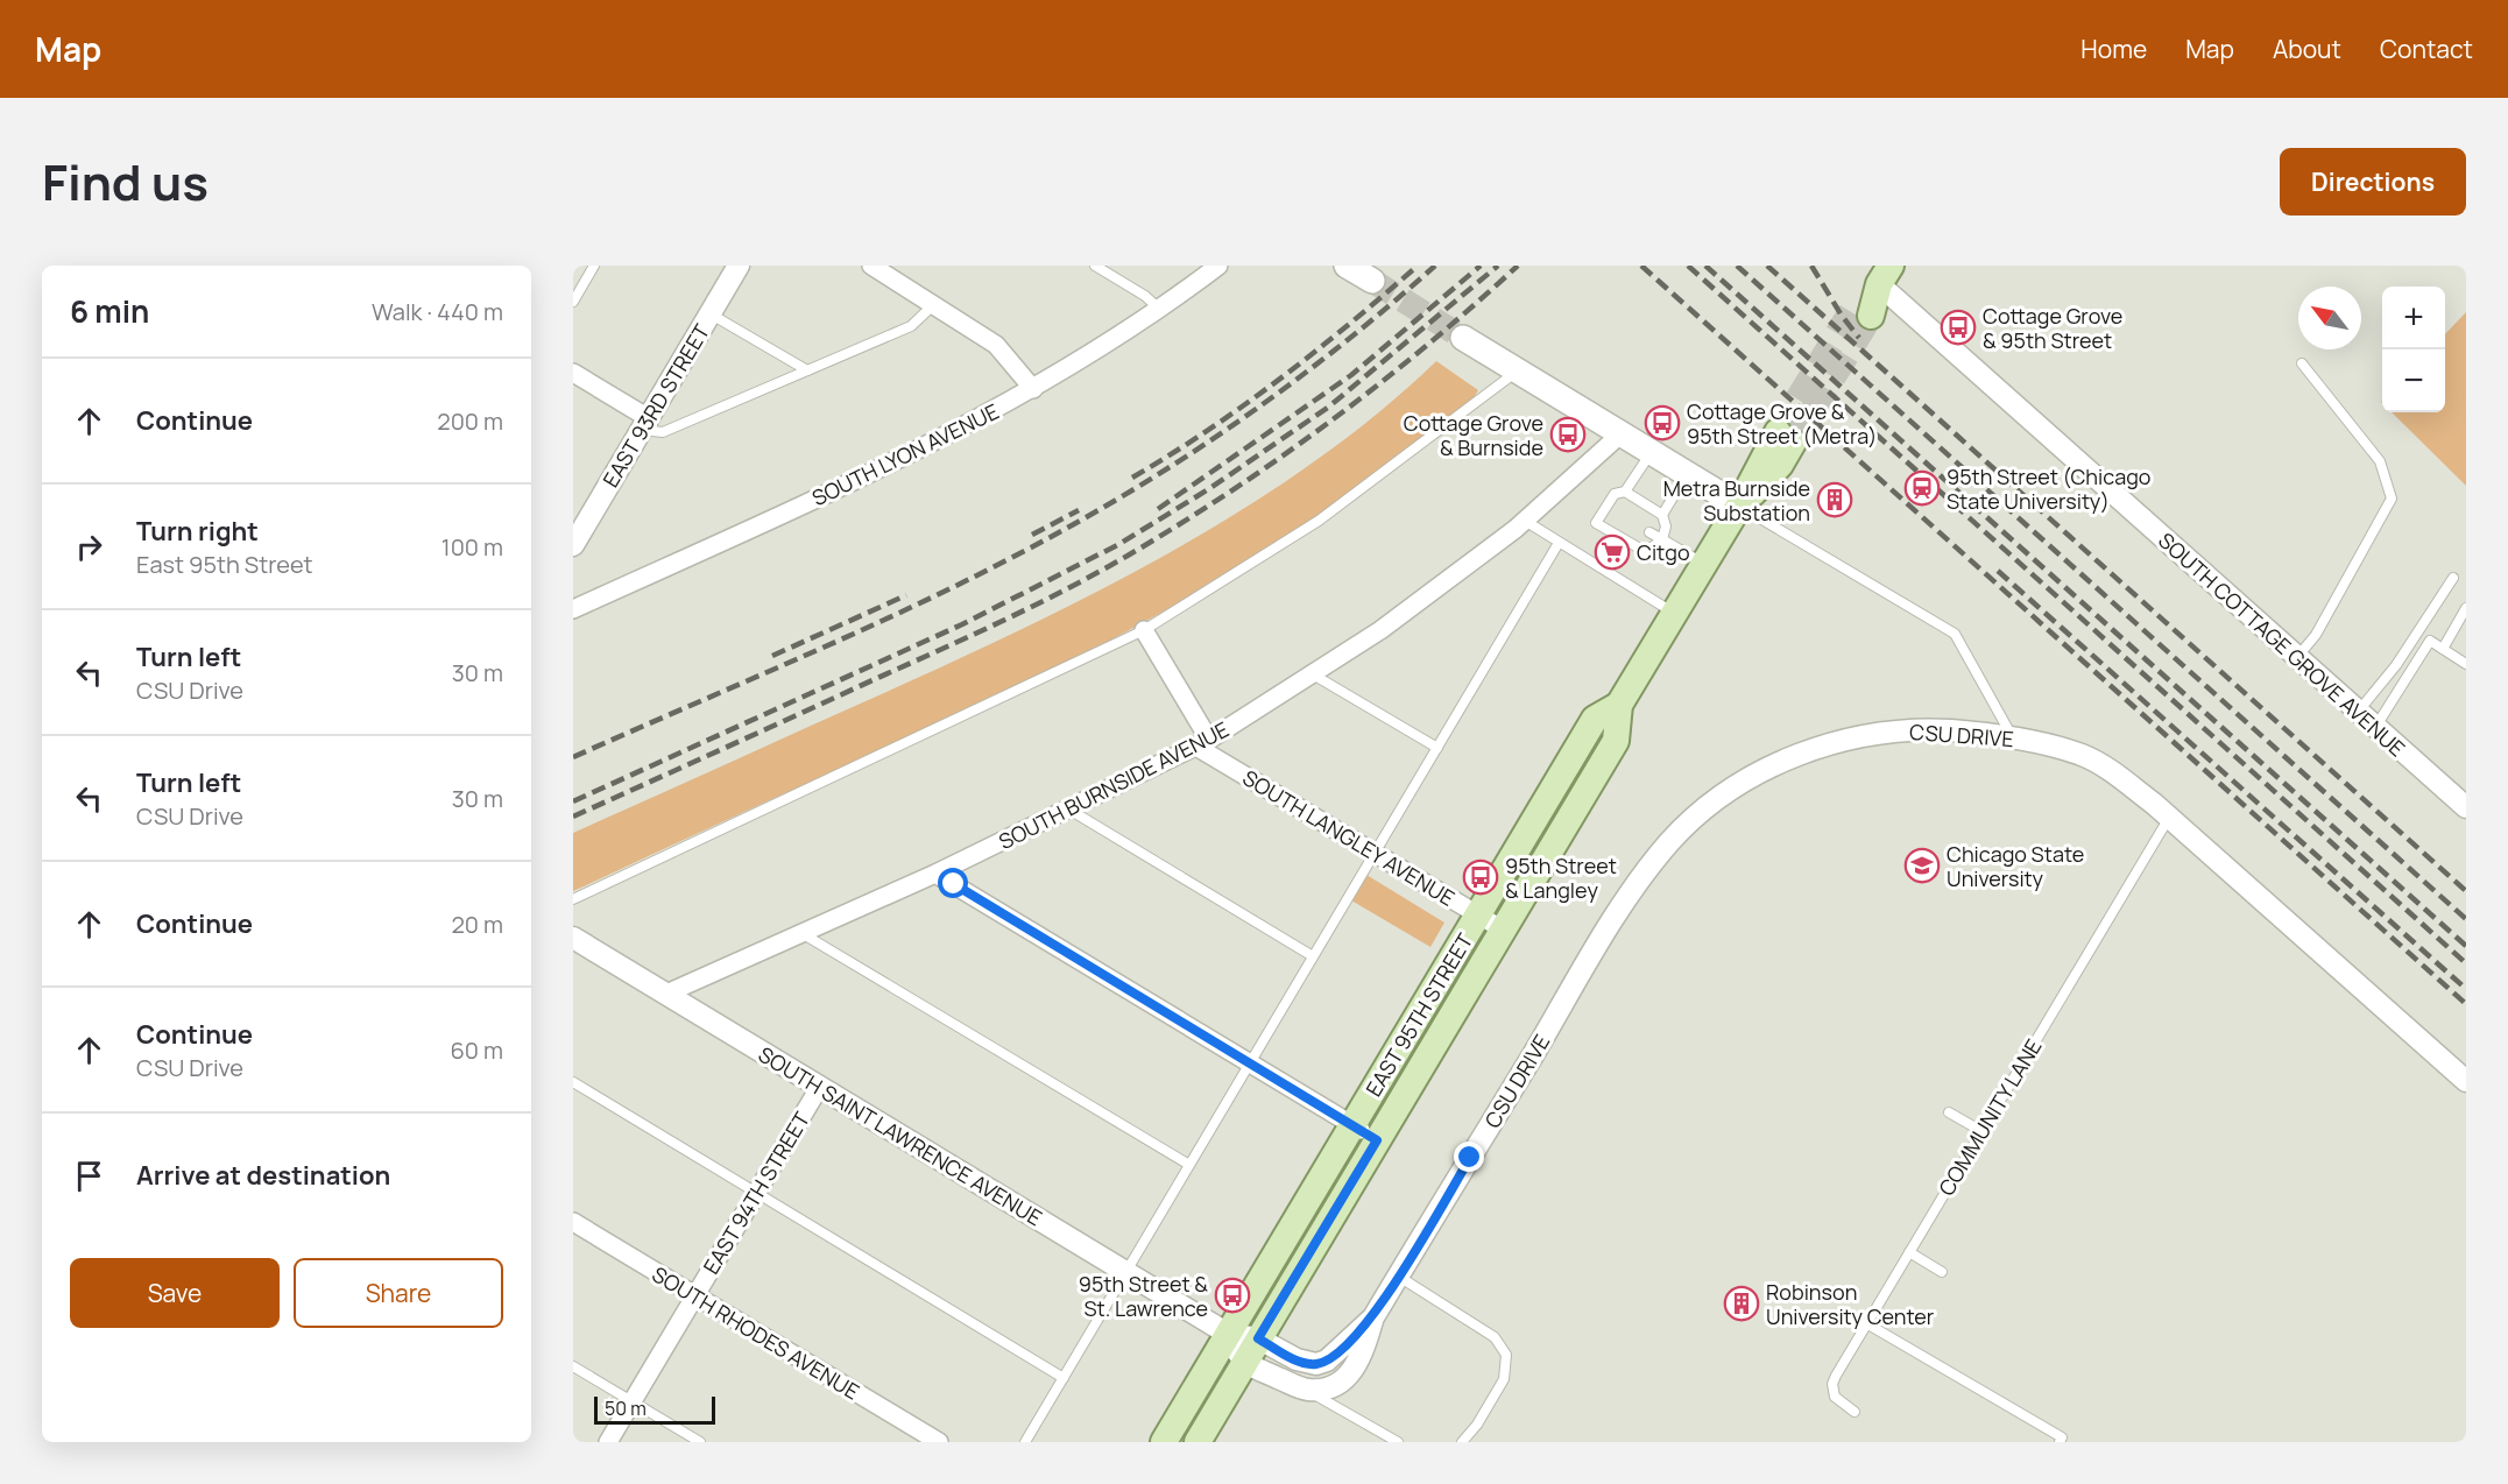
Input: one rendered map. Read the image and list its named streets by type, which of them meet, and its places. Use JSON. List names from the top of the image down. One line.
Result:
{"streets":{"main road":["EAST 95TH STREET"],"street":["EAST 93RD STREET","SOUTH LYON AVENUE","SOUTH COTTAGE GROVE AVENUE","CSU DRIVE","SOUTH BURNSIDE AVENUE","SOUTH LANGLEY AVENUE","SOUTH SAINT LAWRENCE AVENUE","EAST 94TH STREET","SOUTH RHODES AVENUE"],"lane":["COMMUNITY LANE"]},"crossings":[["CSU DRIVE","COMMUNITY LANE"],["SOUTH BURNSIDE AVENUE","SOUTH LANGLEY AVENUE"],["SOUTH BURNSIDE AVENUE","SOUTH SAINT LAWRENCE AVENUE"],["SOUTH LANGLEY AVENUE","EAST 95TH STREET"],["EAST 95TH STREET","SOUTH SAINT LAWRENCE AVENUE"],["SOUTH SAINT LAWRENCE AVENUE","EAST 94TH STREET"],["EAST 94TH STREET","SOUTH RHODES AVENUE"]],"places":{"bus stop":["Cottage Grove & 95th Street","Cottage Grove & 95th Street (Metra)","Cottage Grove & Burnside","95th Street & Langley","95th Street & St. Lawrence"],"station":["95th Street (Chicago State University)"],"building":["Metra Burnside Substation","Robinson University Center"],"supermarket":["Citgo"],"school or university":["Chicago State University"]},"scale_bar":"50 m","north":"top left","page":{"header":"Map","nav":["Home","Map","About","Contact"],"title":"Find us","buttons":["Directions",["Save","Share"]],"heading":["6 min","Walk · 440 m"],"map_buttons":["+","−"],"list":[["Continue","200 m"],["Turn right","East 95th Street","100 m"],["Turn left","CSU Drive","30 m"],["Turn left","CSU Drive","30 m"],["Continue","20 m"],["Continue","CSU Drive","60 m"],"Arrive at destination"],"scale":"50 m"}}
